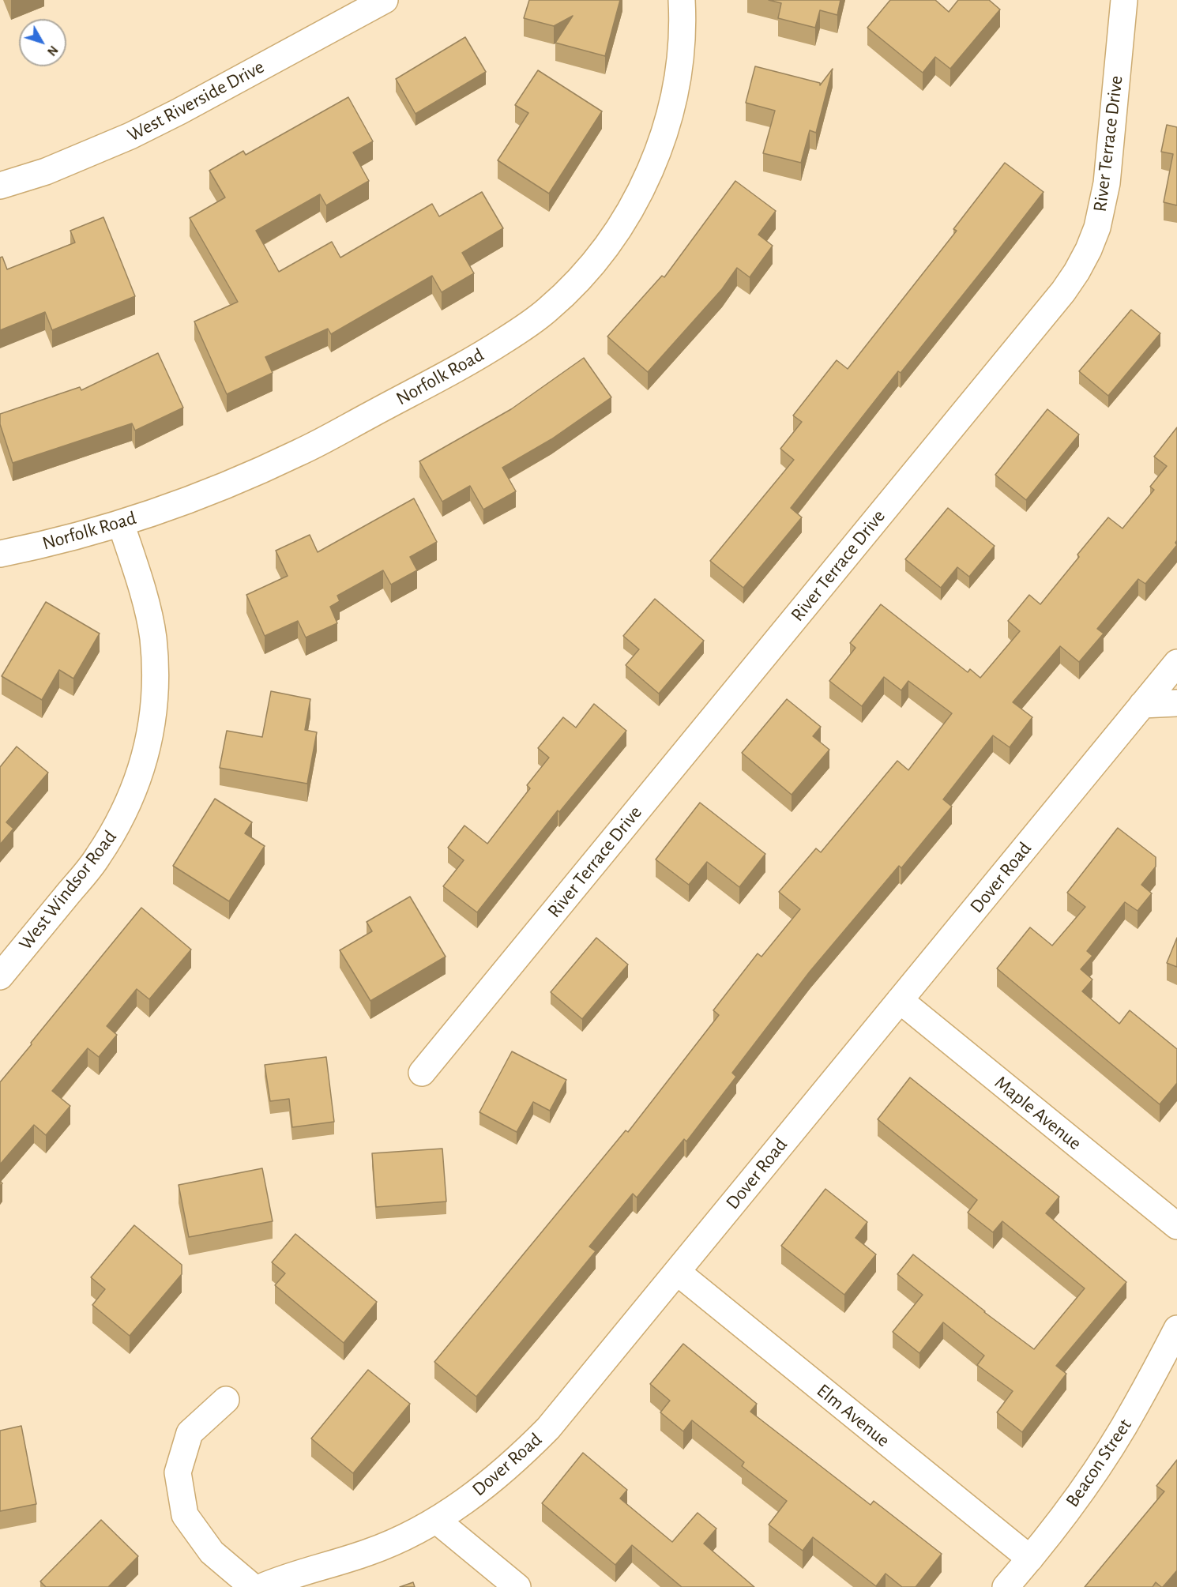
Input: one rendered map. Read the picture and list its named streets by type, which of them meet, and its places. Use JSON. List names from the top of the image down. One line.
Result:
{"streets":{"street":["West Riverside Drive","River Terrace Drive","Norfolk Road","Dover Road","West Windsor Road","Maple Avenue","Elm Avenue","Beacon Street"]},"crossings":[["Norfolk Road","West Windsor Road"],["Dover Road","Maple Avenue"],["Dover Road","Elm Avenue"],["Elm Avenue","Beacon Street"]],"north":"bottom right"}
